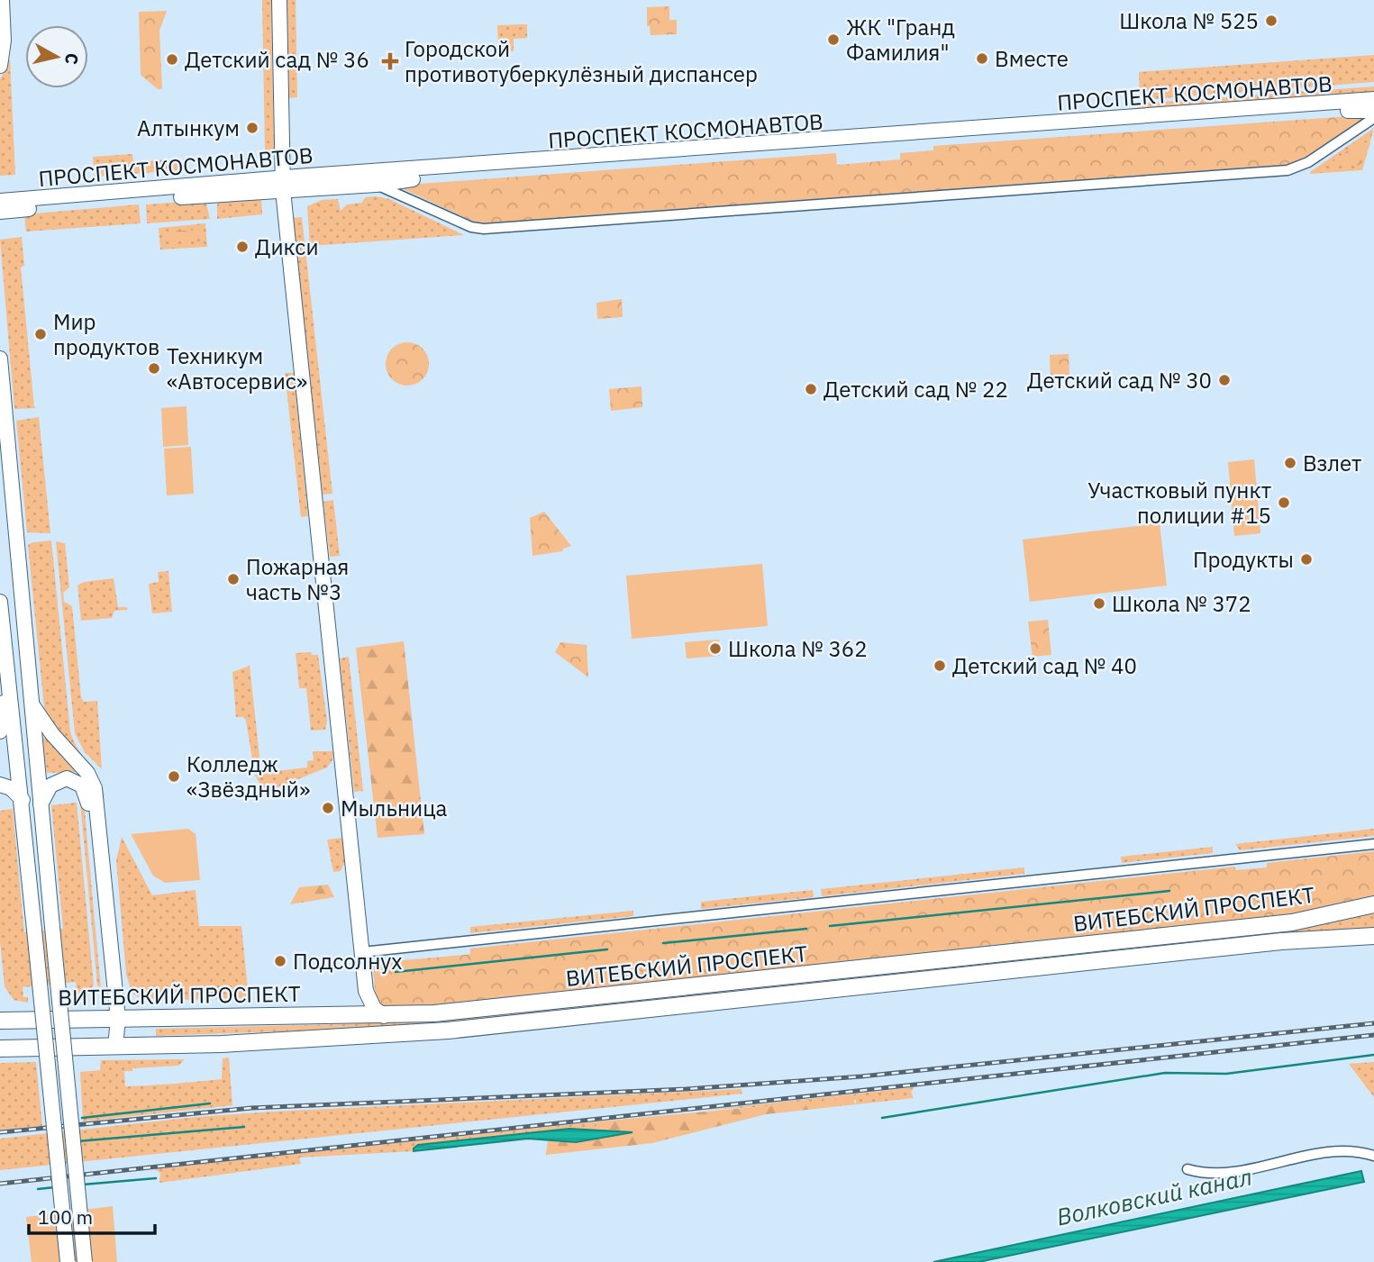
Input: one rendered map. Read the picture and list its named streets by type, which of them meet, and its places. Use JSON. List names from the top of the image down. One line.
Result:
{"streets":{"main road":["ВИТЕБСКИЙ ПРОСПЕКТ"],"street":["ПРОСПЕКТ КОСМОНАВТОВ"]},"water":["Волковский канал"],"places":{"other":["Школа № 525","ЖК \"Гранд Фамилия\"","Вместе","Детский сад № 36","Алтынкум","Дикси","Мир продуктов","Техникум «Автосервис»","Детский сад № 30","Детский сад № 22","Взлет","Участковый пункт полиции #15","Продукты","Пожарная часть №3","Школа № 372","Школа № 362","Детский сад № 40","Колледж «Звёздный»","Мыльница","Подсолнух"],"health":["Городской противотуберкулёзный диспансер"]},"scale_bar":"100 m","north":"right"}
